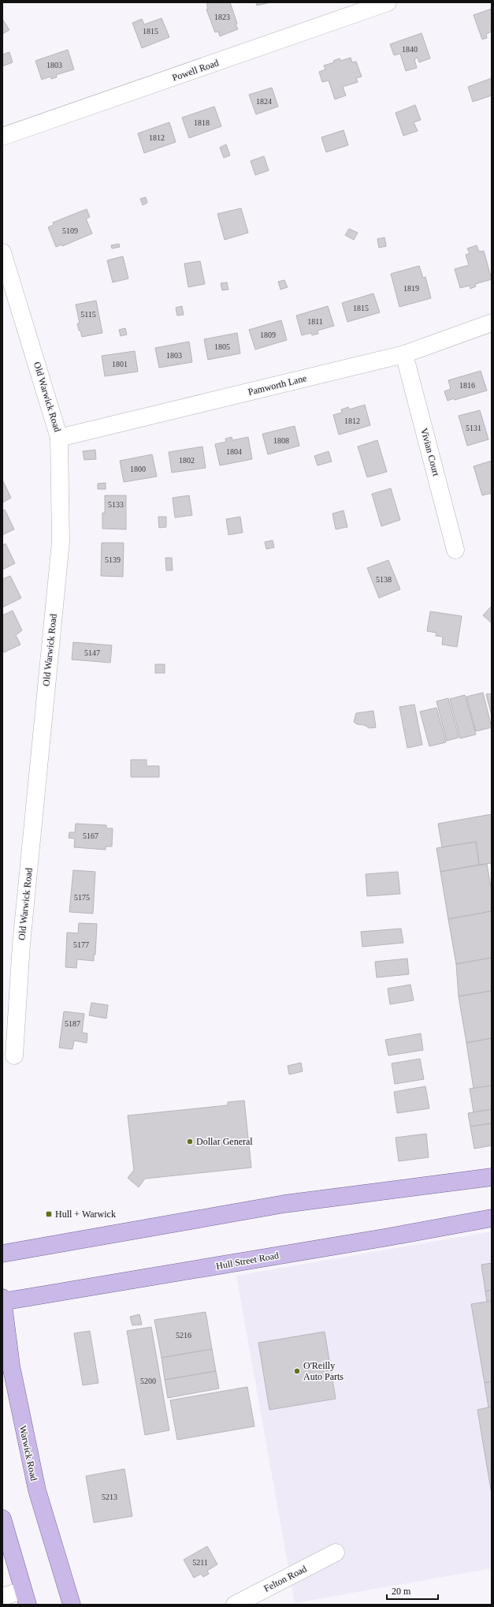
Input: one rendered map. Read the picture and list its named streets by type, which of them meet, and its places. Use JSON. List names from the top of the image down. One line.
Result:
{"streets":{"main road":["Hull Street Road","Warwick Road"],"street":["Powell Road","Pamworth Lane","Old Warwick Road","Vivian Court","Felton Road"]},"crossings":[["Pamworth Lane","Old Warwick Road"],["Pamworth Lane","Vivian Court"],["Hull Street Road","Warwick Road"]],"places":{"other":["Dollar General","O'Reilly Auto Parts"],"transit":["Hull + Warwick"]},"house_numbers":["1823","1815","1840","1803","1824","1818","1812","5109","1819","1815","5115","1811","1809","1805","1803","1801","1816","1812","5131","1808","1804","1802","1800","5133","5139","5138","5147","5167","5175","5177","5187","5216","5200","5213","5211"],"scale_bar":"20 m"}
